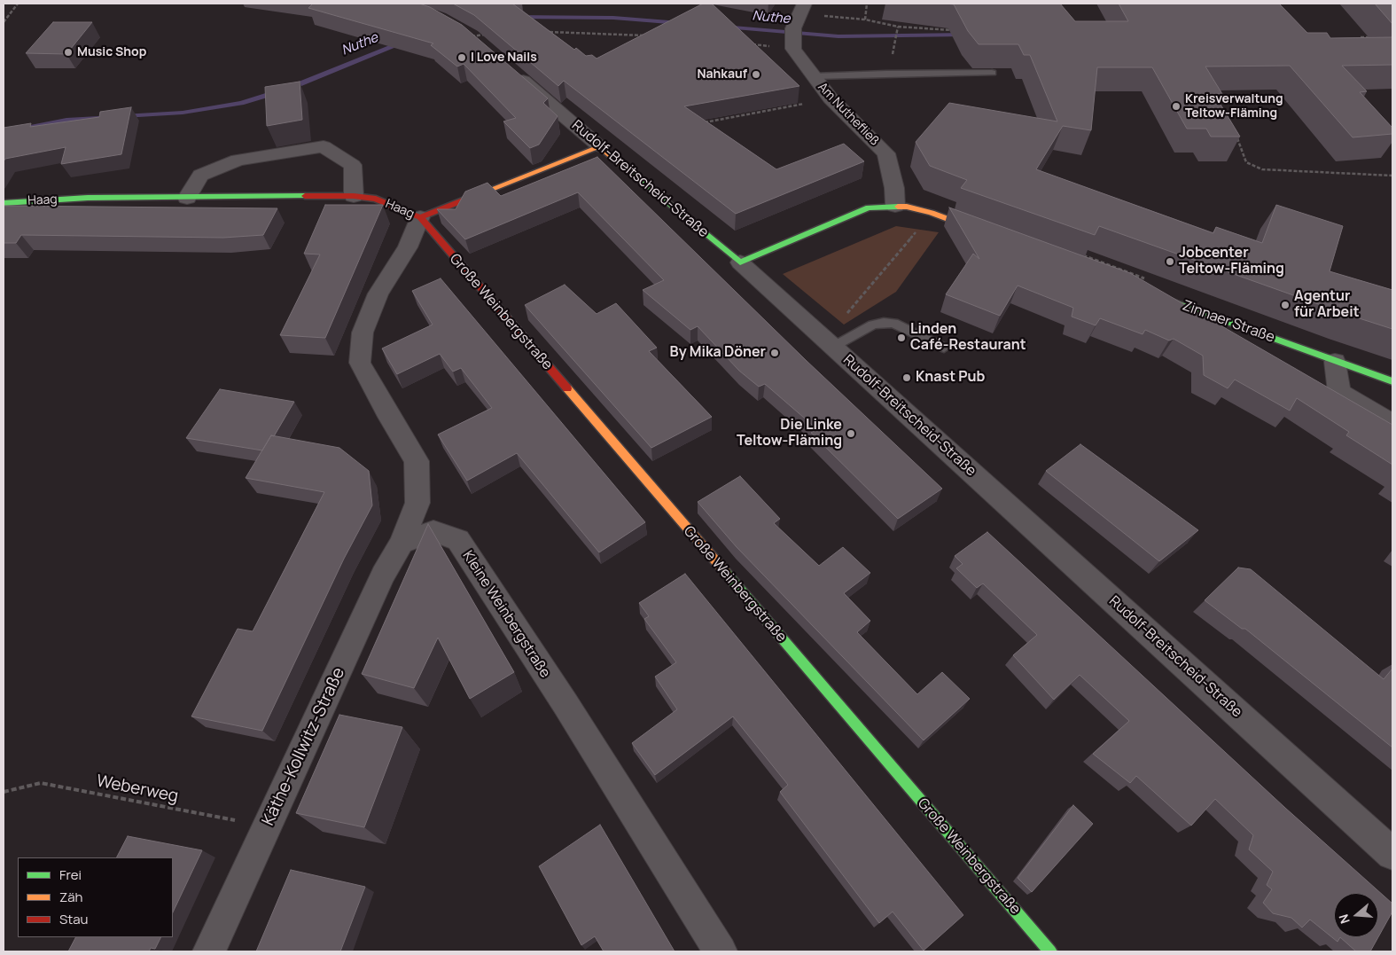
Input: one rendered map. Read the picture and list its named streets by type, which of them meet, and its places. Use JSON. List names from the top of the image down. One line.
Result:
{"streets":{"main road":["Rudolf-Breitscheid-Straße","Haag","Große Weinbergstraße","Zinnaer Straße"],"street":["Am Nuthefließ","Kleine Weinbergstraße","Käthe-Kollwitz-Straße"],"path":["Weberweg"]},"crossings":[["Rudolf-Breitscheid-Straße","Haag"],["Haag","Große Weinbergstraße"],["Kleine Weinbergstraße","Käthe-Kollwitz-Straße"],["Käthe-Kollwitz-Straße","Weberweg"]],"water":["Nuthe"],"places":["Music Shop","I Love Nails","Nahkauf","Kreisverwaltung Teltow-Fläming","Jobcenter Teltow-Fläming","Agentur für Arbeit","Linden Café-Restaurant","By Mika Döner","Knast Pub","Die Linke Teltow-Fläming"],"legend":["Frei","Zäh","Stau"],"north":"left"}
